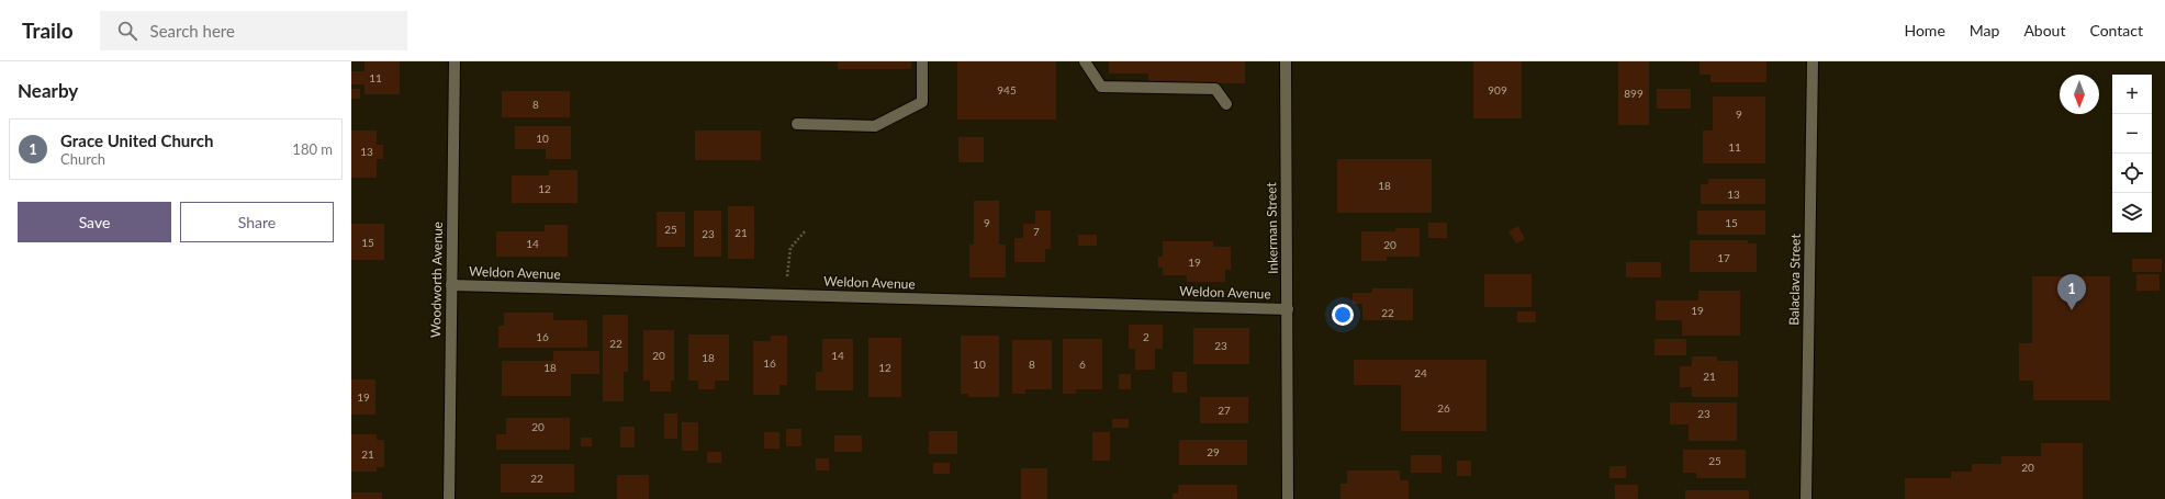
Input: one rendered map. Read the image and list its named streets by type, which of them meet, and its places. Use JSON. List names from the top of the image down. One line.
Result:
{"streets":{"street":["Inkerman Street","Weldon Avenue","Woodworth Avenue","Balaclava Street"]},"crossings":[["Inkerman Street","Weldon Avenue"],["Weldon Avenue","Woodworth Avenue"]],"house_numbers":["11","945","909","899","8","9","10","11","13","18","12","13","9","15","25","7","21","23","15","14","20","17","19","19","22","16","2","22","23","20","14","18","16","10","8","6","18","12","24","21","19","26","27","23","20","29","21","25","20","22"],"north":"bottom","page":{"header":"Trailo","search":"Search here","nav":["Home","Map","About","Contact"],"heading":"Nearby","map_buttons":["+","−"],"list":[{"mark":"1","name":"Grace United Church","note":"Church","value":"180 m"}],"buttons":["Save","Share"],"pins":"1"}}
